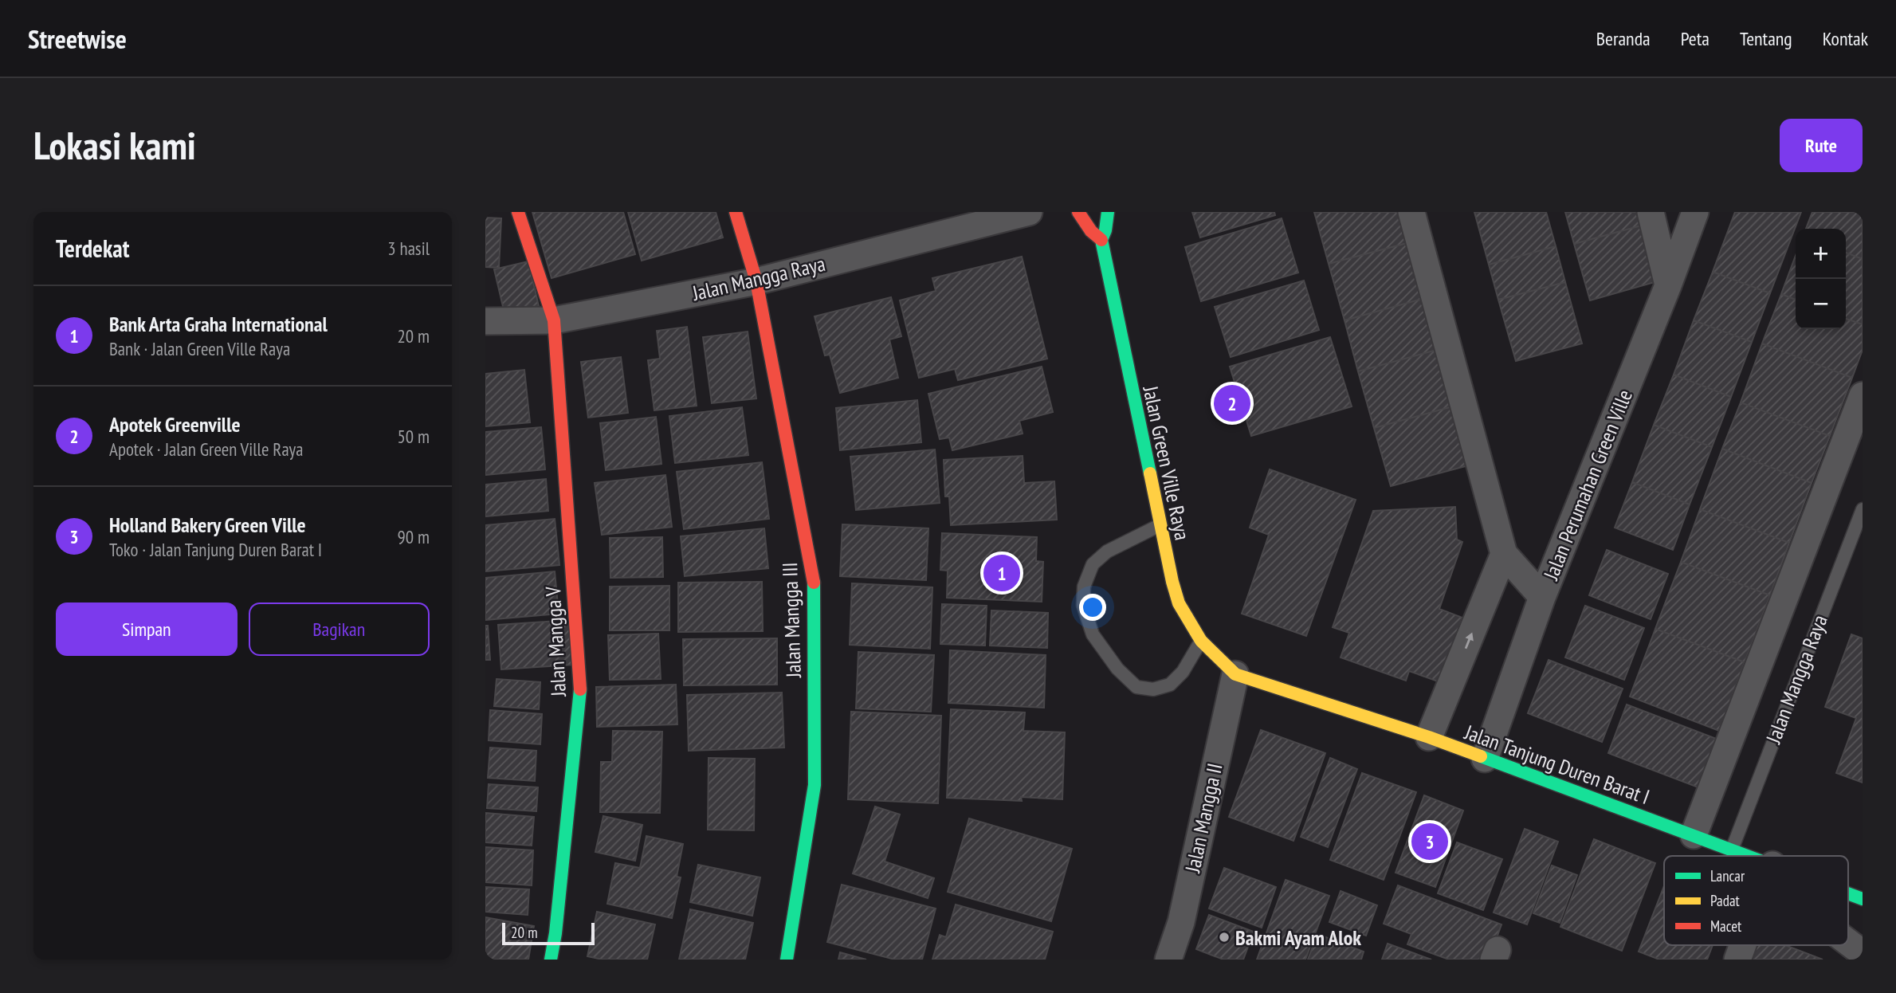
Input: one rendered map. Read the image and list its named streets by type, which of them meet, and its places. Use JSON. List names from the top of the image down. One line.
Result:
{"streets":{"street":["Jalan Mangga Raya","Jalan Green Ville Raya","Jalan Perumahan Green Ville","Jalan Mangga III","Jalan Mangga V","Jalan Tanjung Duren Barat I","Jalan Mangga II"]},"crossings":[["Jalan Mangga Raya","Jalan Mangga III"],["Jalan Mangga Raya","Jalan Mangga V"],["Jalan Mangga Raya","Jalan Tanjung Duren Barat I"],["Jalan Green Ville Raya","Jalan Tanjung Duren Barat I"],["Jalan Green Ville Raya","Jalan Mangga II"],["Jalan Perumahan Green Ville","Jalan Tanjung Duren Barat I"],["Jalan Tanjung Duren Barat I","Jalan Mangga II"]],"places":["Bakmi Ayam Alok"],"legend":["Lancar","Padat","Macet"],"scale_bar":"20 m","page":{"header":"Streetwise","nav":["Beranda","Peta","Tentang","Kontak"],"buttons":["Rute",["Simpan","Bagikan"]],"title":"Lokasi kami","heading":["Terdekat","3 hasil"],"map_buttons":["+","−"],"list":[{"mark":"1","name":"Bank Arta Graha International","note":"Bank · Jalan Green Ville Raya","value":"20 m"},{"mark":"2","name":"Apotek Greenville","note":"Apotek · Jalan Green Ville Raya","value":"50 m"},{"mark":"3","name":"Holland Bakery Green Ville","note":"Toko · Jalan Tanjung Duren Barat I","value":"90 m"}],"pins":["2","1","3"],"scale":"20 m"}}
